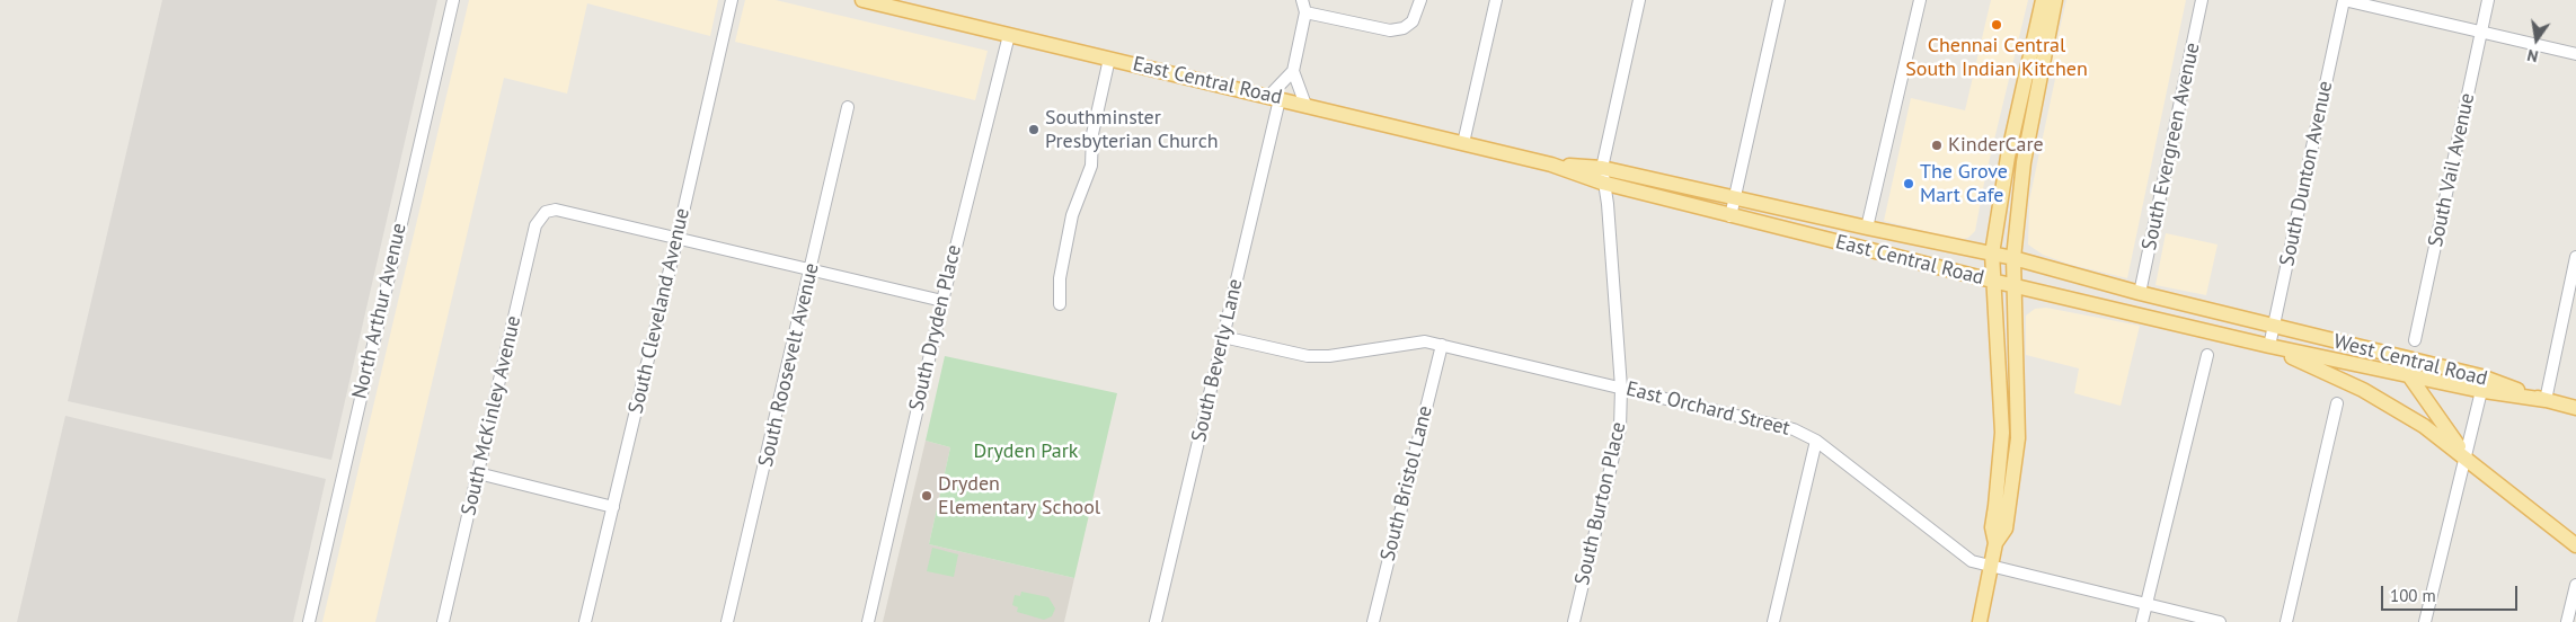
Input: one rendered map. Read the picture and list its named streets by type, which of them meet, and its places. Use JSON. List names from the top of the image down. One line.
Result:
{"streets":{"main road":["East Central Road","West Central Road"],"street":["South Evergreen Avenue","South Vail Avenue","South Dunton Avenue","North Arthur Avenue","South Cleveland Avenue","South Dryden Place","South Beverly Lane","South Roosevelt Avenue","East Orchard Street","South McKinley Avenue","South Bristol Lane","South Burton Place"]},"crossings":[["East Central Road","South Evergreen Avenue"],["East Central Road","South Dunton Avenue"],["East Central Road","South Dryden Place"],["East Central Road","South Beverly Lane"],["East Central Road","West Central Road"],["East Central Road","South Burton Place"],["South Dunton Avenue","West Central Road"],["South Cleveland Avenue","South McKinley Avenue"],["South Beverly Lane","East Orchard Street"],["East Orchard Street","South Bristol Lane"],["East Orchard Street","South Burton Place"]],"parks":["Dryden Park"],"places":["Chennai Central South Indian Kitchen","Southminster Presbyterian Church","KinderCare","The Grove Mart Cafe","Dryden Elementary School"],"scale_bar":"100 m","north":"bottom"}
